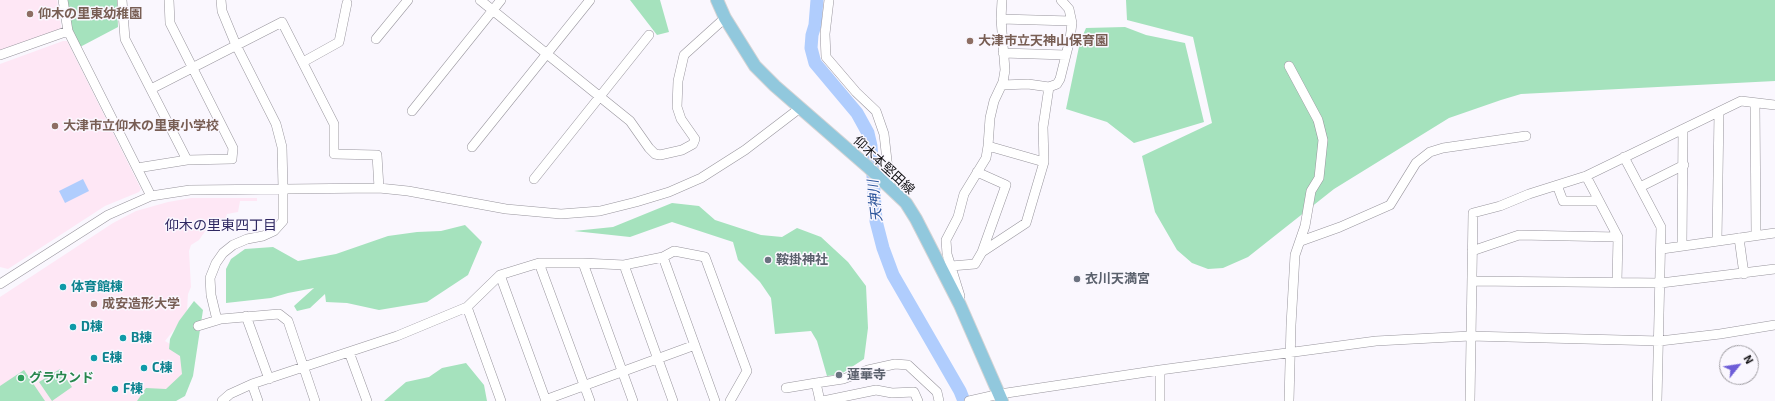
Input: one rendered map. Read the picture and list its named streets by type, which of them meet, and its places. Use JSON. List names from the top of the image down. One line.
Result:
{"streets":{"main road":["仰木本堅田線"]},"districts":["仰木の里東四丁目"],"water":["天神川"],"places":["仰木の里東幼稚園","大津市立天神山保育園","大津市立仰木の里東小学校","鞍掛神社","衣川天満宮","体育館棟","成安造形大学","D棟","B棟","E棟","C棟","蓮華寺","グラウンド","F棟"],"north":"top right"}
